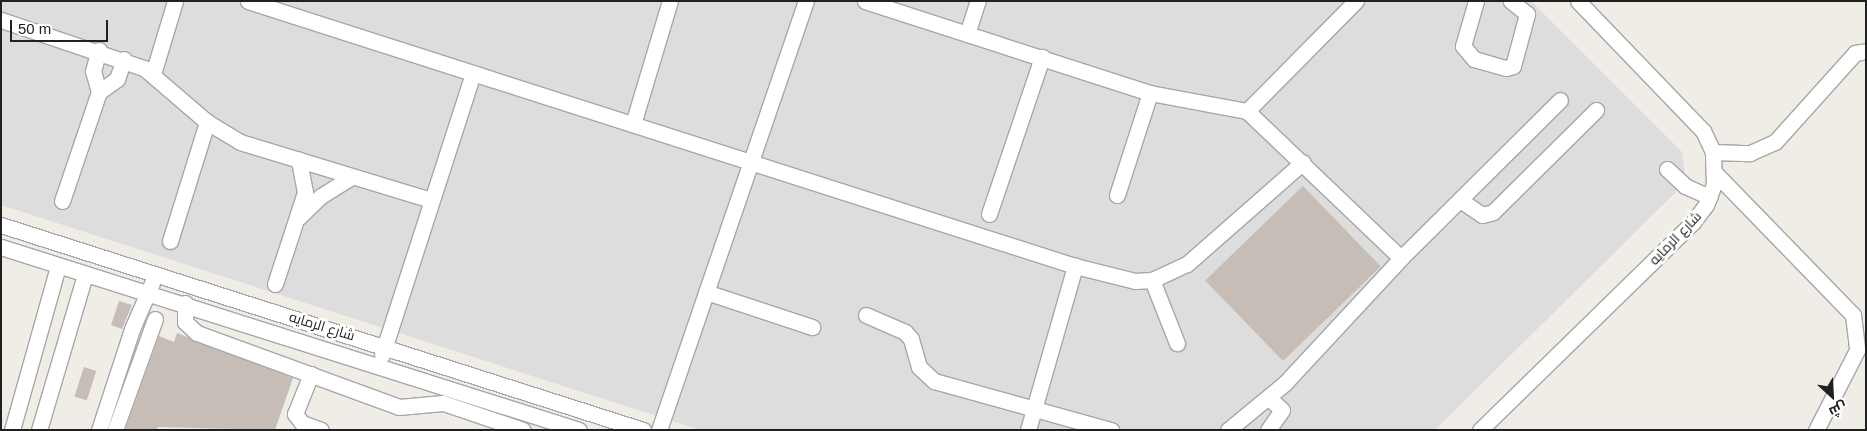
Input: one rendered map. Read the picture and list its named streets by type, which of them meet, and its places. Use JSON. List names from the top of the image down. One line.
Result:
{"streets":{"street":["شارع الرمايه"]},"scale_bar":"50 m","north":"bottom right"}
